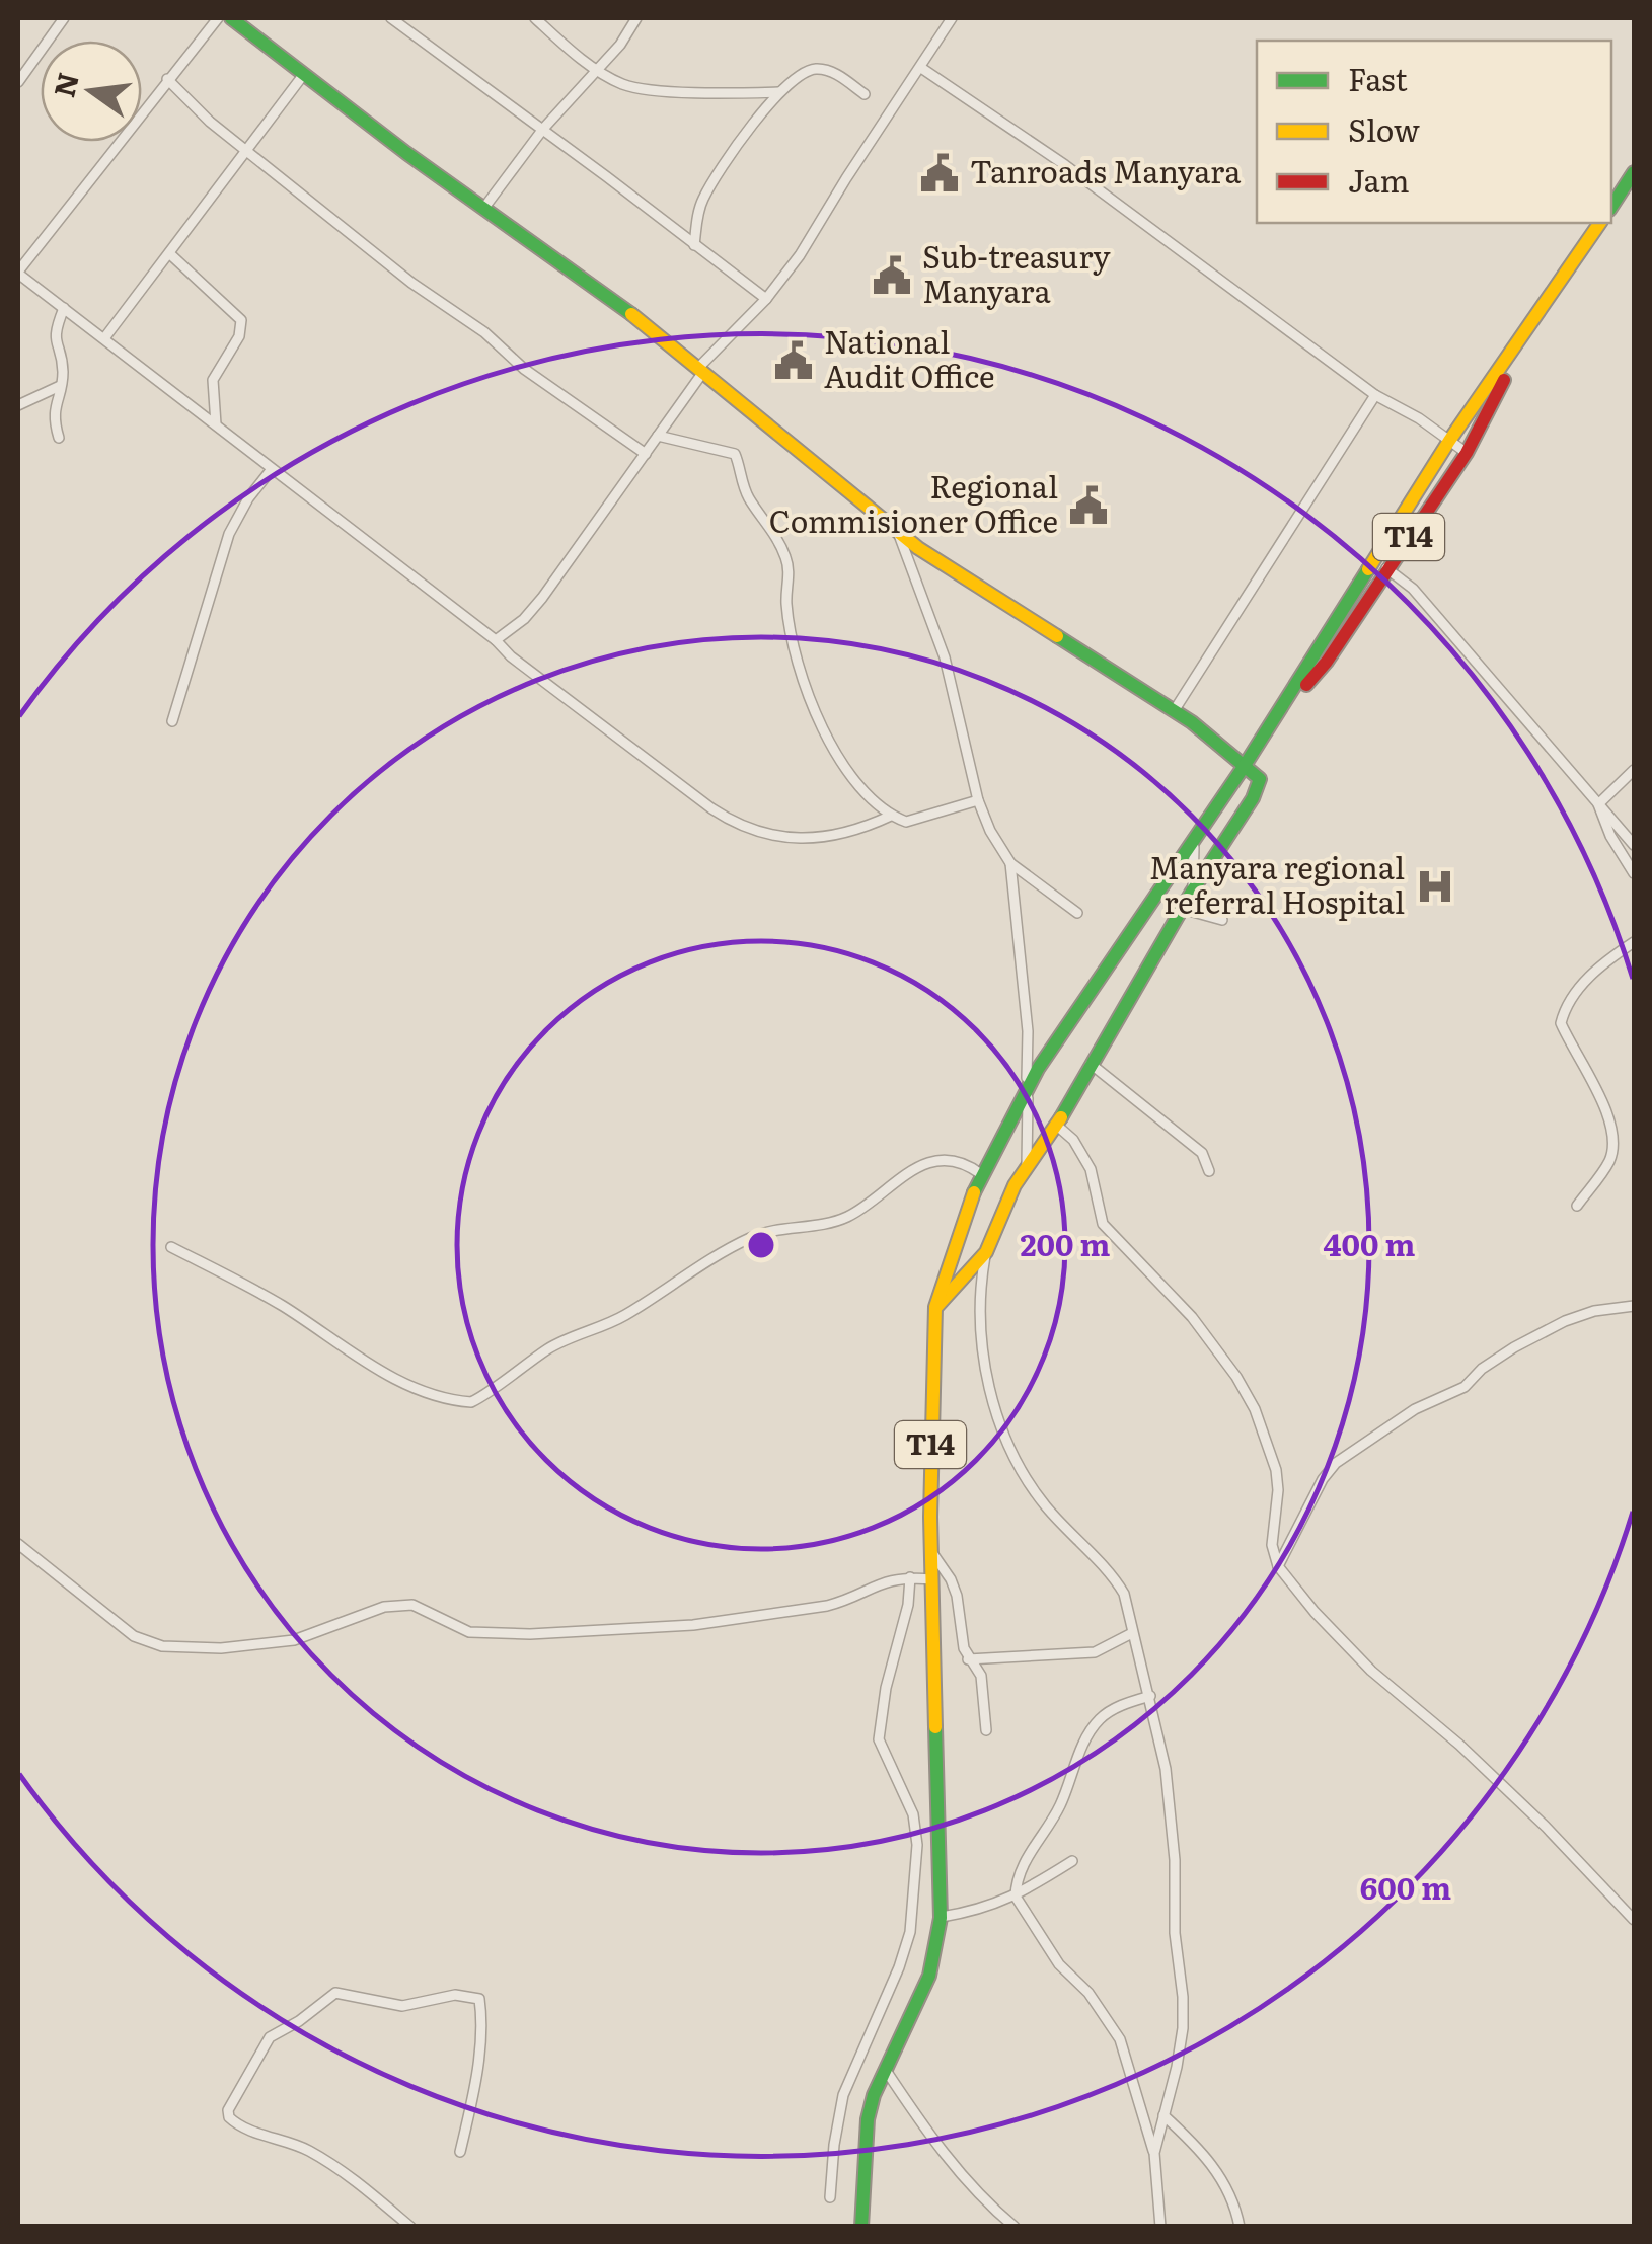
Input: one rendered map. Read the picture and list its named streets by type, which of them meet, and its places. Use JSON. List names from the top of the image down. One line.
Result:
{"streets":{"main road":["T14"]},"places":{"public building":["Tanroads Manyara","Sub-treasury Manyara","National Audit Office","Regional Commisioner Office"],"hospital":["Manyara regional referral Hospital"]},"legend":["Fast","Slow","Jam"],"north":"left","rings":["200 m","400 m","600 m"]}
